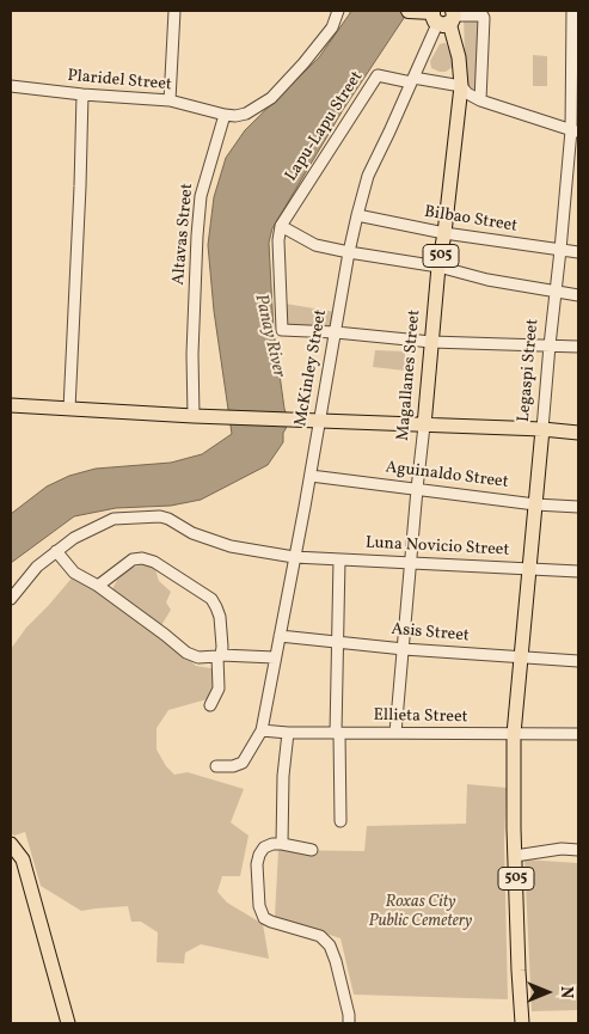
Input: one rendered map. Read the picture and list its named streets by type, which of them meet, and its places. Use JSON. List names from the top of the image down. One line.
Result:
{"streets":{"main road":["505","Legaspi Street","Magallanes Street"],"street":["Plaridel Street","Lapu-Lapu Street","Bilbao Street","Altavas Street","McKinley Street","Aguinaldo Street","Luna Novicio Street","Asis Street","Ellieta Street"]},"crossings":[["Plaridel Street","Altavas Street"],["Lapu-Lapu Street","McKinley Street"],["Bilbao Street","McKinley Street"],["Bilbao Street","Legaspi Street"],["Bilbao Street","Magallanes Street"],["505","Legaspi Street"],["505","Ellieta Street"],["McKinley Street","Magallanes Street"],["McKinley Street","Aguinaldo Street"],["McKinley Street","Luna Novicio Street"],["McKinley Street","Asis Street"],["McKinley Street","Ellieta Street"],["Legaspi Street","Aguinaldo Street"],["Legaspi Street","Luna Novicio Street"],["Legaspi Street","Asis Street"],["Legaspi Street","Ellieta Street"],["Magallanes Street","Aguinaldo Street"],["Magallanes Street","Luna Novicio Street"],["Magallanes Street","Asis Street"],["Magallanes Street","Ellieta Street"]],"water":["Panay River"],"parks":["Roxas City Public Cemetery"],"north":"right"}
